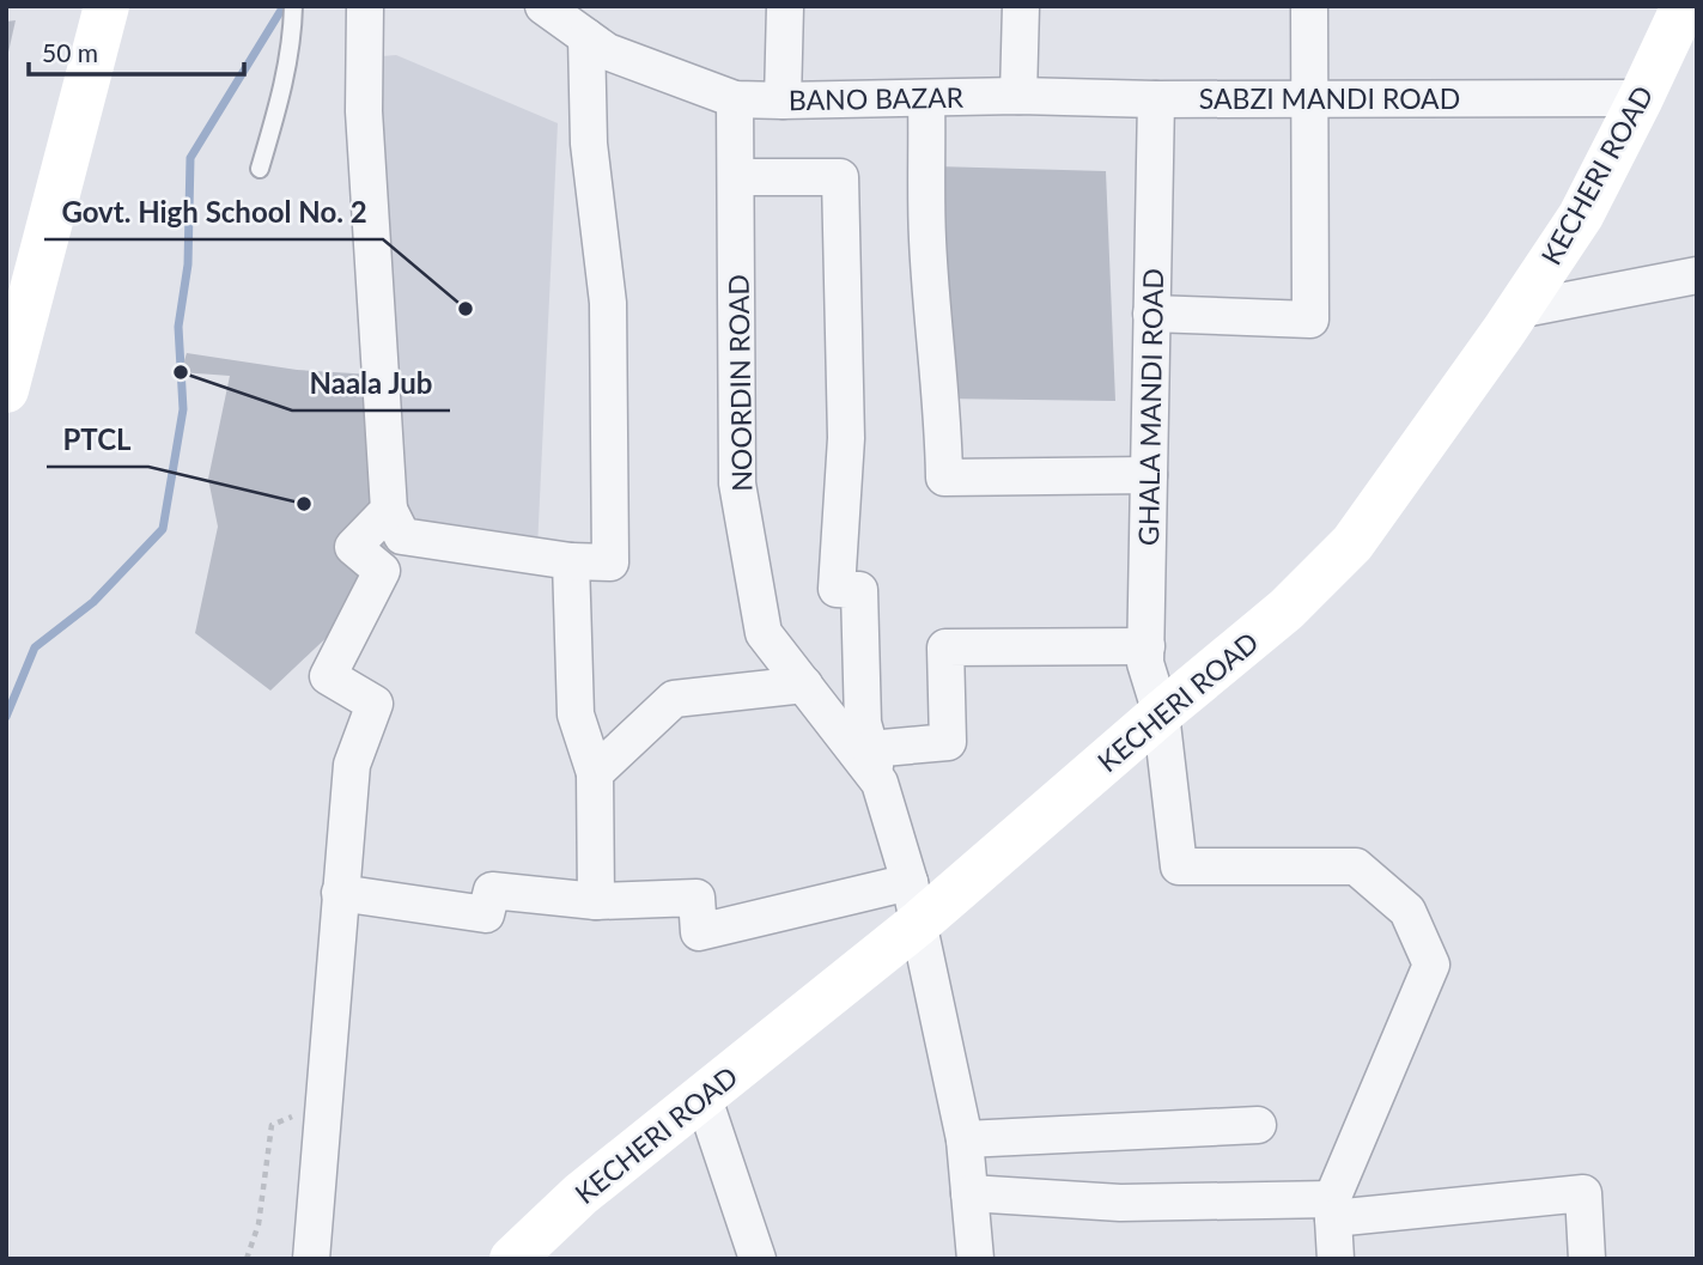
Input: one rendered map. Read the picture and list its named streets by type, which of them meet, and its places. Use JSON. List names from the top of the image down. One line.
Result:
{"streets":{"street":["BANO BAZAR","SABZI MANDI ROAD","KECHERI ROAD","NOORDIN ROAD","GHALA MANDI ROAD"]},"crossings":[["BANO BAZAR","SABZI MANDI ROAD"],["BANO BAZAR","NOORDIN ROAD"],["SABZI MANDI ROAD","KECHERI ROAD"],["SABZI MANDI ROAD","GHALA MANDI ROAD"],["KECHERI ROAD","NOORDIN ROAD"],["KECHERI ROAD","GHALA MANDI ROAD"]],"places":["Govt. High School No. 2","Naala Jub","PTCL"],"scale_bar":"50 m"}
